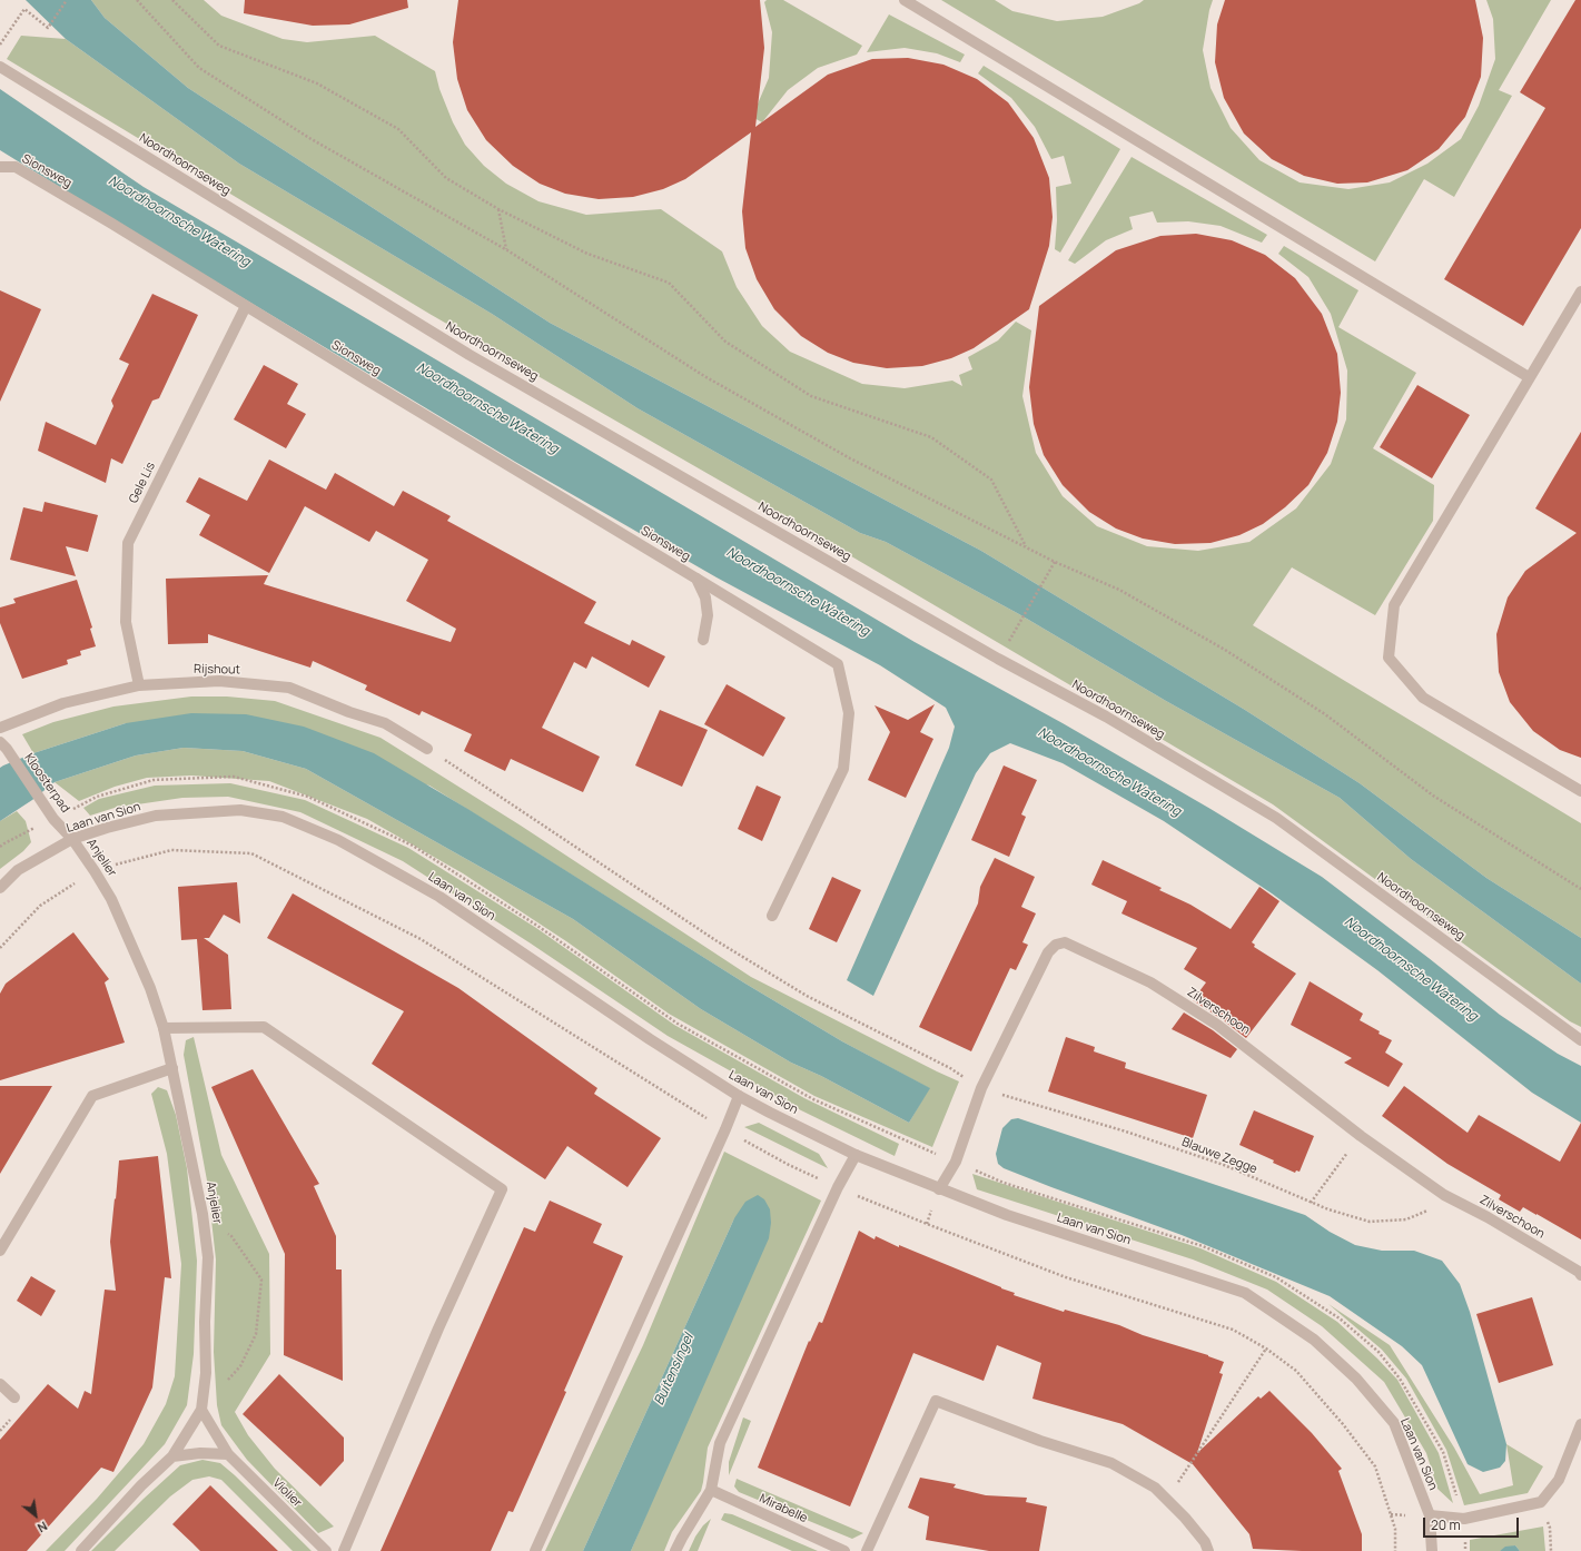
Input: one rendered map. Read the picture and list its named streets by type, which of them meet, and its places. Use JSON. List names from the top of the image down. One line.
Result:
{"streets":{"street":["Noordhoornseweg","Sionsweg","Gele Lis","Rijshout","Kloosterpad","Laan van Sion","Anjelier","Zilverschoon","Violier","Mirabelle"],"path":["Blauwe Zegge"]},"crossings":[["Sionsweg","Gele Lis"],["Gele Lis","Rijshout"],["Rijshout","Blauwe Zegge"],["Kloosterpad","Laan van Sion"],["Kloosterpad","Anjelier"],["Laan van Sion","Anjelier"],["Laan van Sion","Zilverschoon"],["Anjelier","Violier"],["Zilverschoon","Blauwe Zegge"]],"water":["Noordhoornsche Watering","Buitensingel"],"scale_bar":"20 m","north":"bottom right"}
